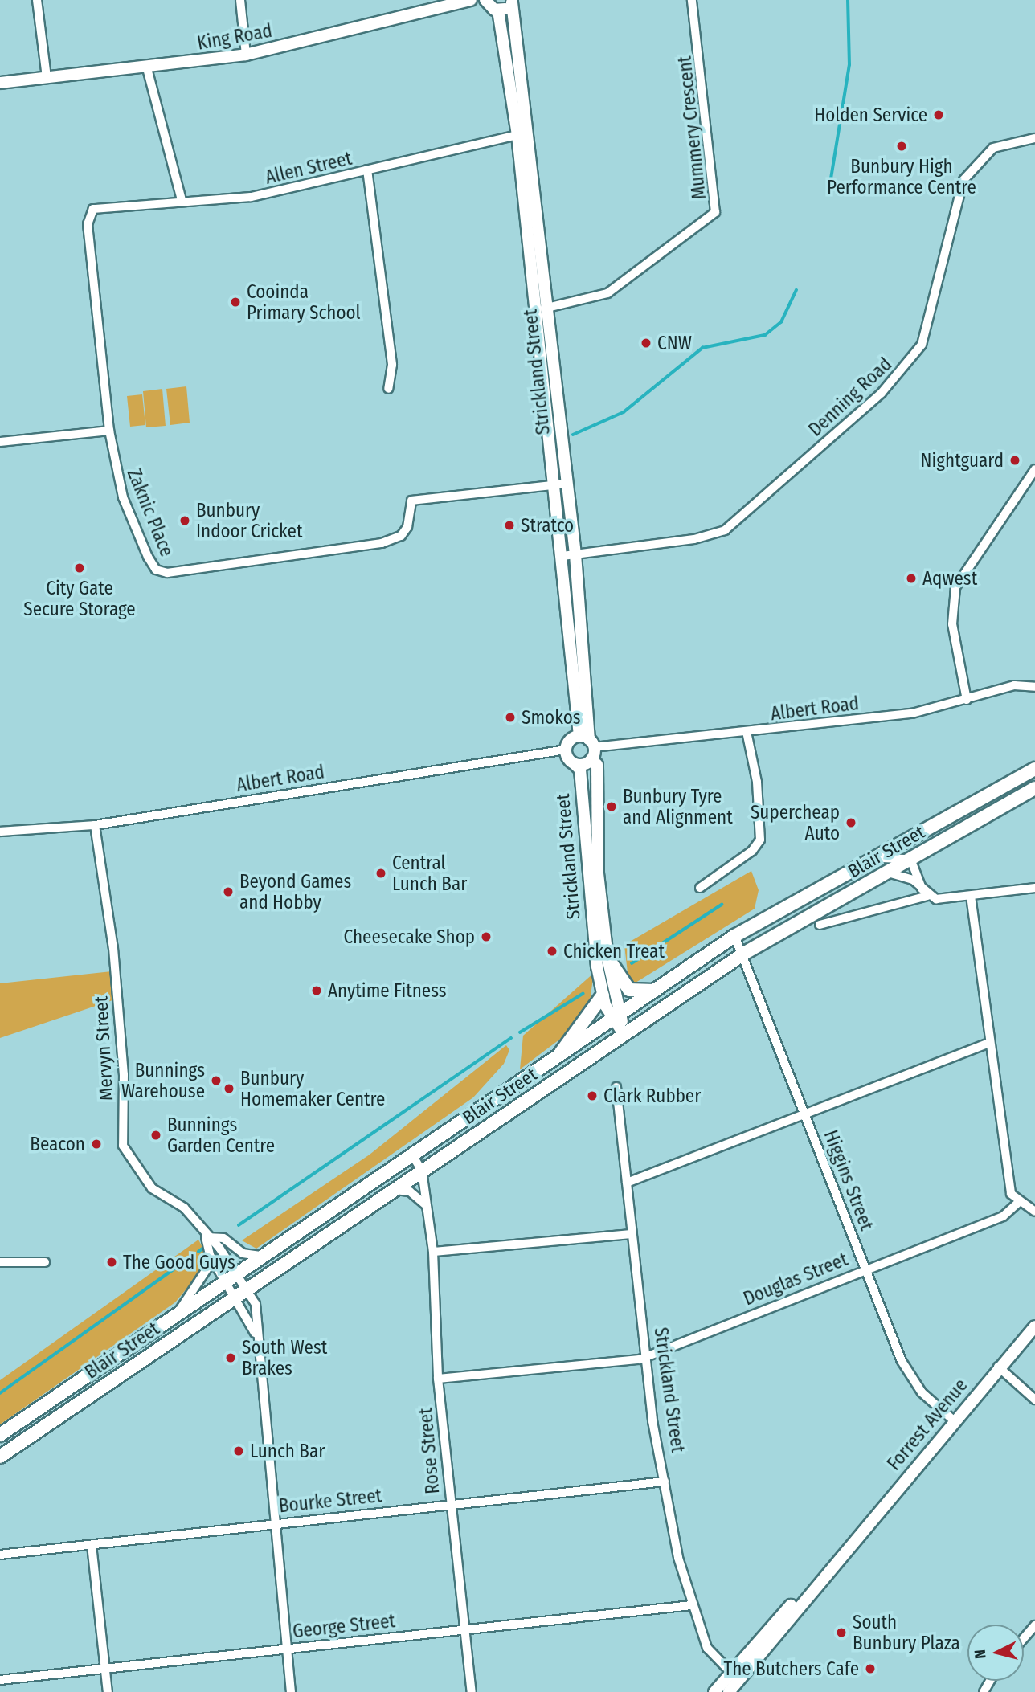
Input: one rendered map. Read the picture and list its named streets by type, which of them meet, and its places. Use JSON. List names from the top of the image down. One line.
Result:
{"streets":{"main road":["Blair Street"],"street":["King Road","Mummery Crescent","Allen Street","Strickland Street","Denning Road","Zaknic Place","Albert Road","Mervyn Street","Higgins Street","Douglas Street","Forrest Avenue","Rose Street","Bourke Street","George Street"]},"crossings":[["Mummery Crescent","Strickland Street"],["Allen Street","Strickland Street"],["Allen Street","Zaknic Place"],["Strickland Street","Denning Road"],["Strickland Street","Zaknic Place"],["Strickland Street","Albert Road"],["Strickland Street","Blair Street"],["Strickland Street","Douglas Street"],["Strickland Street","Forrest Avenue"],["Strickland Street","Bourke Street"],["Strickland Street","George Street"],["Albert Road","Mervyn Street"],["Blair Street","Mervyn Street"],["Blair Street","Higgins Street"],["Blair Street","Rose Street"],["Higgins Street","Douglas Street"],["Higgins Street","Forrest Avenue"],["Douglas Street","Rose Street"],["Rose Street","Bourke Street"],["Rose Street","George Street"]],"places":["Holden Service","Bunbury High Performance Centre","Cooinda Primary School","CNW","Nightguard","Bunbury Indoor Cricket","Stratco","City Gate Secure Storage","Aqwest","Smokos","Bunbury Tyre and Alignment","Supercheap Auto","Central Lunch Bar","Beyond Games and Hobby","Cheesecake Shop","Chicken Treat","Anytime Fitness","Bunnings Warehouse","Bunbury Homemaker Centre","Clark Rubber","Bunnings Garden Centre","Beacon","The Good Guys","South West Brakes","Lunch Bar","South Bunbury Plaza","The Butchers Cafe"],"north":"left"}
